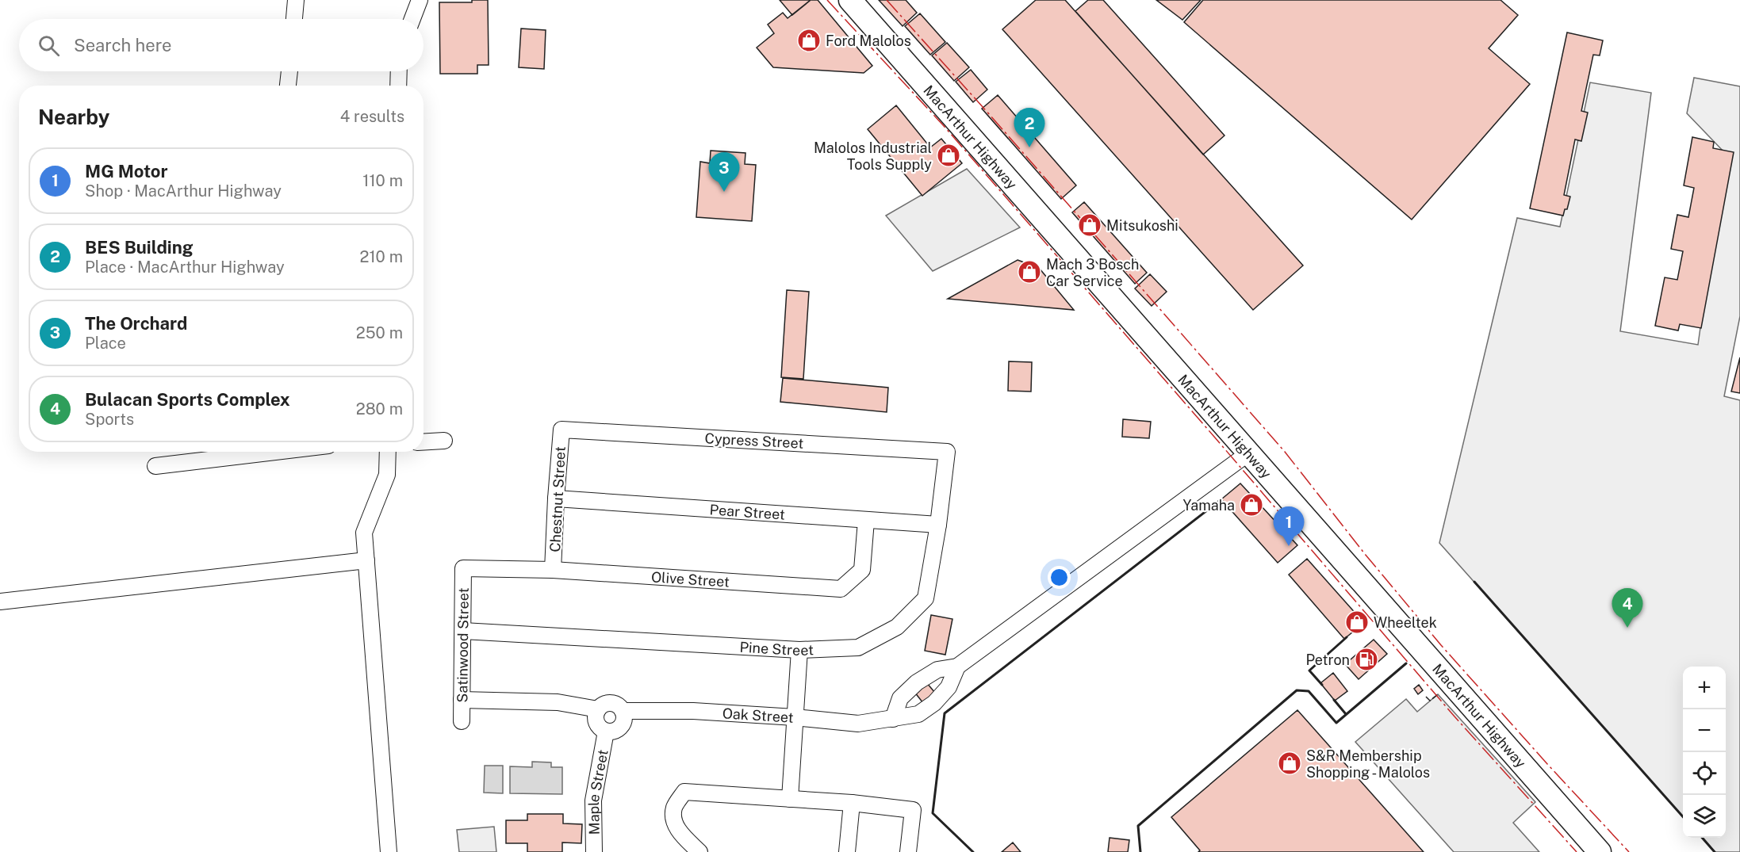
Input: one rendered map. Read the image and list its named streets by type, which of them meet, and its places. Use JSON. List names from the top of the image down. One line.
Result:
{"streets":{"highway":["MacArthur Highway"],"street":["Cypress Street","Chestnut Street","Pear Street","Olive Street","Satinwood Street","Pine Street","Oak Street","Maple Street"]},"crossings":[["Cypress Street","Chestnut Street"],["Cypress Street","Pine Street"],["Chestnut Street","Pear Street"],["Chestnut Street","Olive Street"],["Pear Street","Olive Street"],["Pear Street","Pine Street"],["Olive Street","Satinwood Street"],["Satinwood Street","Pine Street"],["Oak Street","Maple Street"]],"places":{"shop":["Ford Malolos","Malolos Industrial Tools Supply","Mitsukoshi","Mach 3 Bosch Car Service","Yamaha","Wheeltek","S&R Membership Shopping - Malolos"],"fuel station":["Petron"]},"page":{"search":"Search here","heading":["Nearby","4 results"],"pins":["2","3","1","4"],"list":[{"mark":"1","name":"MG Motor","note":"Shop · MacArthur Highway","value":"110 m"},{"mark":"2","name":"BES Building","note":"Place · MacArthur Highway","value":"210 m"},{"mark":"3","name":"The Orchard","note":"Place","value":"250 m"},{"mark":"4","name":"Bulacan Sports Complex","note":"Sports","value":"280 m"}],"map_buttons":["+","−"]}}
